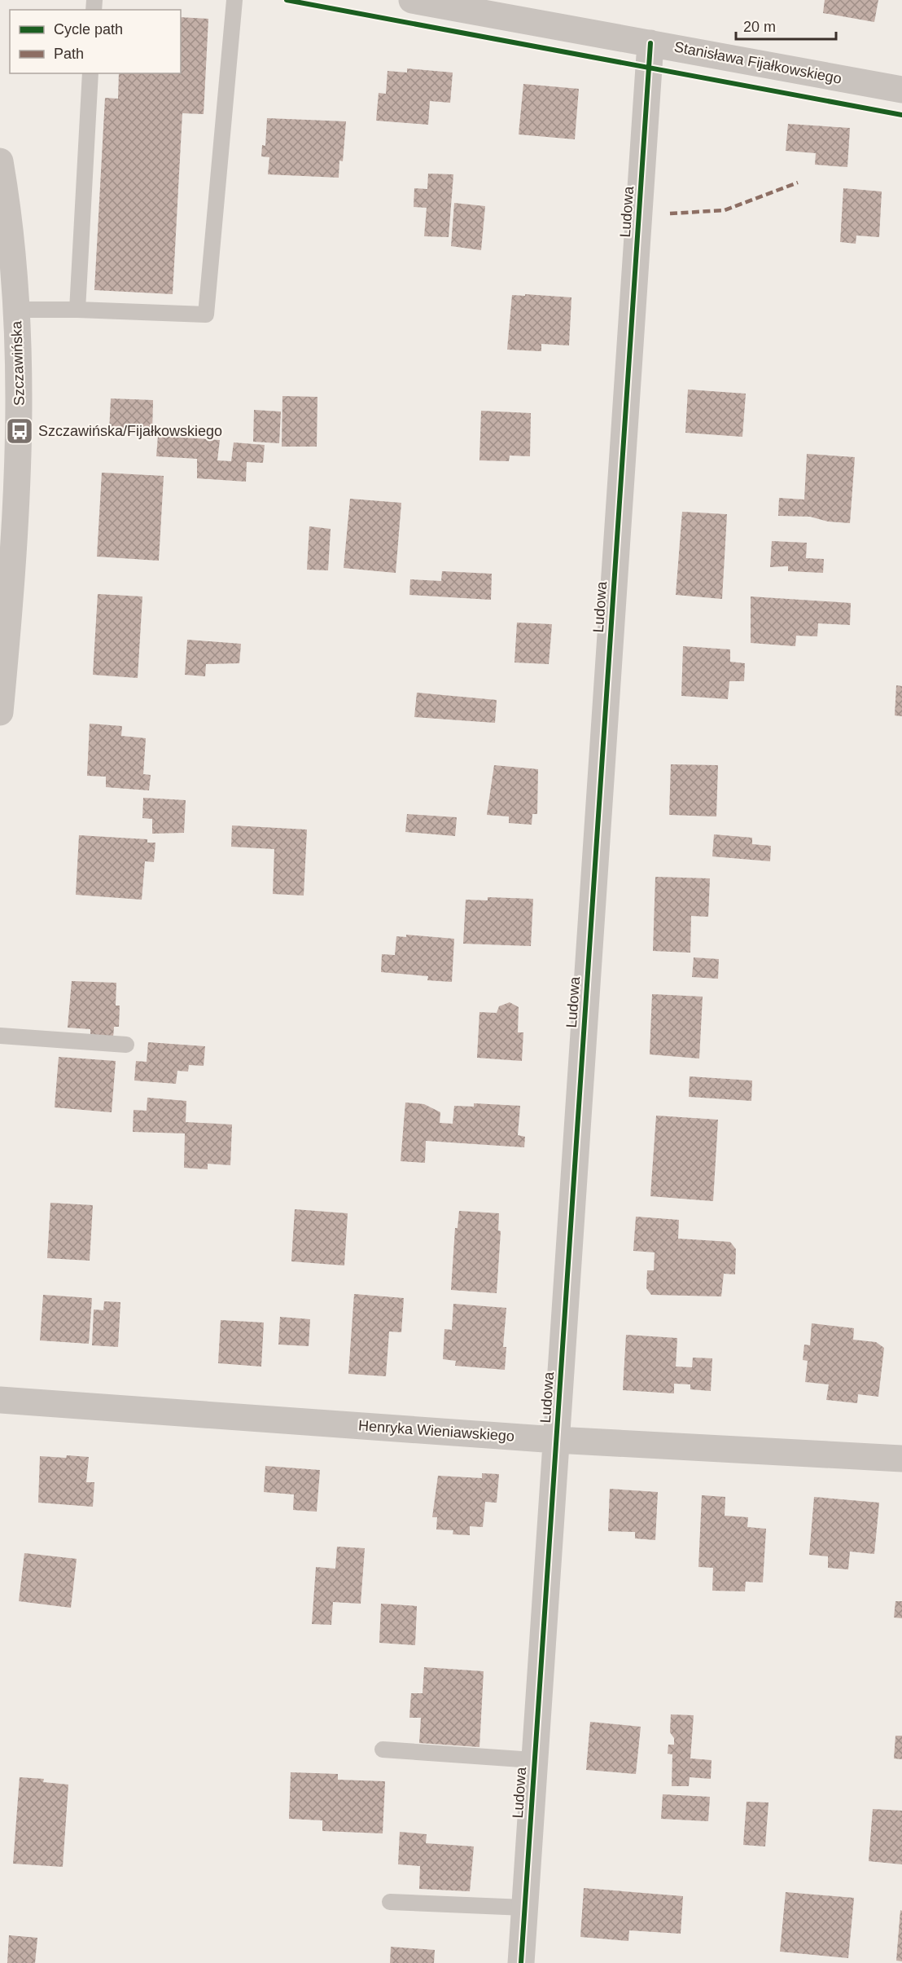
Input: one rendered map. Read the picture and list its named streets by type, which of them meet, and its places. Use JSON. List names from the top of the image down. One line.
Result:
{"streets":{"street":["Stanisława Fijałkowskiego","Ludowa","Szczawińska","Henryka Wieniawskiego"]},"crossings":[["Stanisława Fijałkowskiego","Ludowa"],["Ludowa","Henryka Wieniawskiego"]],"places":{"bus stop":["Szczawińska/Fijałkowskiego"]},"legend":["Cycle path","Path"],"scale_bar":"20 m"}
